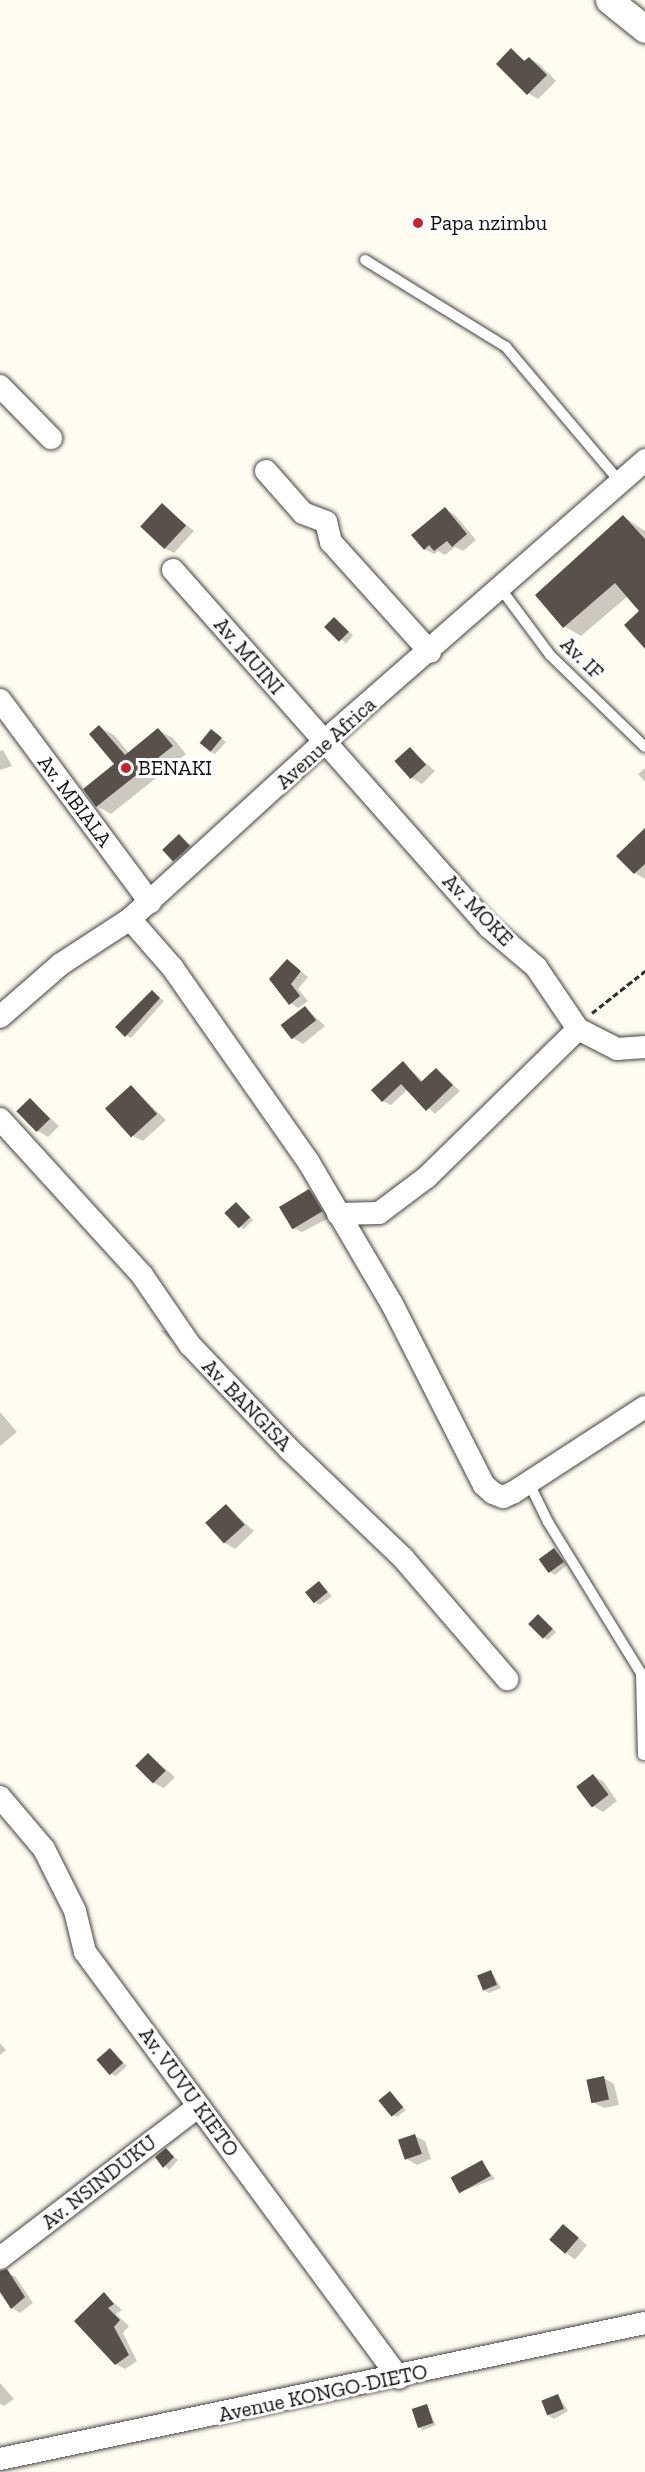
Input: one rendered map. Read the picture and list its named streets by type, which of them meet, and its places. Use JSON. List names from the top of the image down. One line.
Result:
{"streets":{"street":["Av. MUINI","Avenue Africa","Av. MBIALA","Av. MOKE","Av. BANGISA","Av. VUVU KIETO","Av. NSINDUKU","Avenue KONGO-DIETO"],"lane":["Av. IF"]},"crossings":[["Av. MUINI","Avenue Africa"],["Av. MUINI","Av. MOKE"],["Av. IF","Avenue Africa"],["Avenue Africa","Av. MBIALA"],["Avenue Africa","Av. MOKE"],["Av. VUVU KIETO","Av. NSINDUKU"],["Av. VUVU KIETO","Avenue KONGO-DIETO"]],"places":["Papa nzimbu","BENAKI"]}
